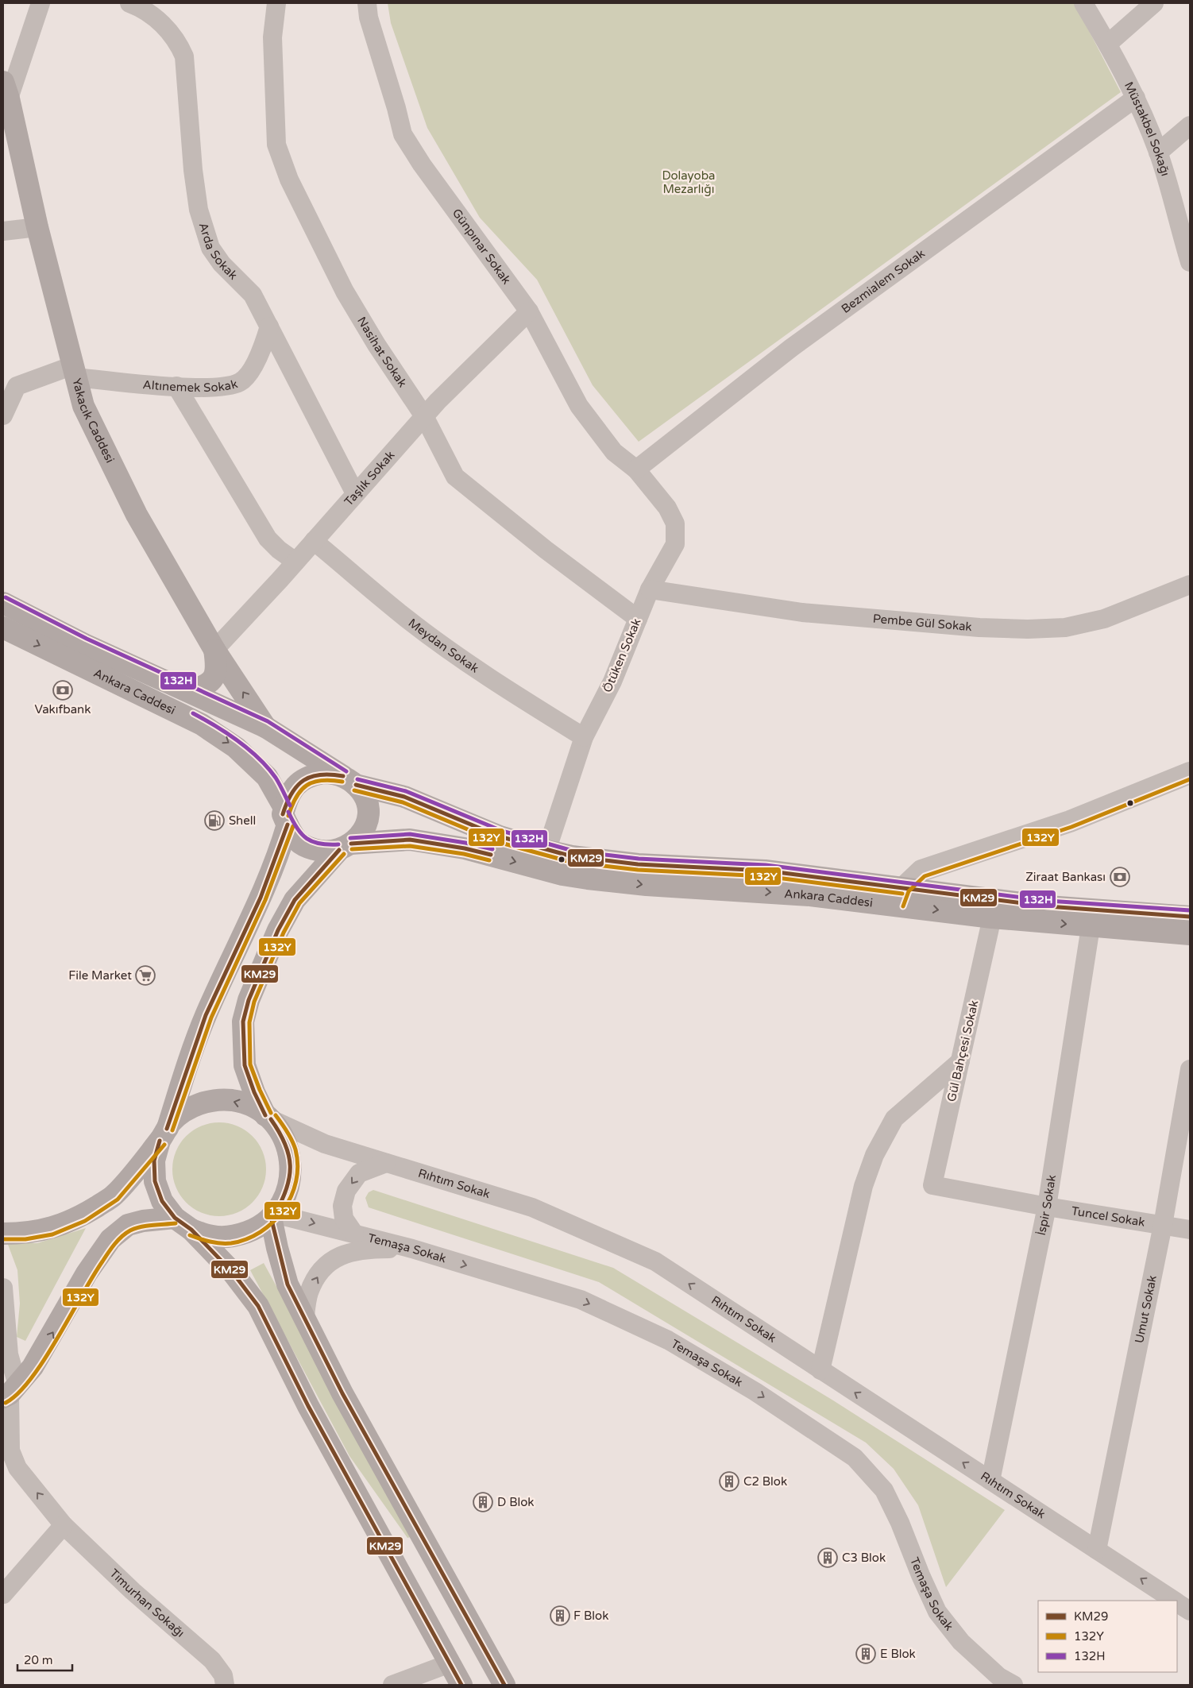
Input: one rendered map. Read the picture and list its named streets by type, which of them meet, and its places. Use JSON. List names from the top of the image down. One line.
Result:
{"streets":{"main road":["Yakacık Caddesi","Ankara Caddesi"],"street":["Müstakbel Sokağı","Günpınar Sokak","Arda Sokak","Bezmialem Sokak","Nasihat Sokak","Altınemek Sokak","Taşlık Sokak","Pembe Gül Sokak","Meydan Sokak","Ötüken Sokak","Gül Bahçesi Sokak","Rıhtım Sokak","İspir Sokak","Tuncel Sokak","Temaşa Sokak","Umut Sokak","Timurhan Sokağı"]},"crossings":[["Müstakbel Sokağı","Bezmialem Sokak"],["Günpınar Sokak","Bezmialem Sokak"],["Günpınar Sokak","Taşlık Sokak"],["Günpınar Sokak","Ötüken Sokak"],["Arda Sokak","Altınemek Sokak"],["Arda Sokak","Taşlık Sokak"],["Bezmialem Sokak","Ötüken Sokak"],["Nasihat Sokak","Taşlık Sokak"],["Nasihat Sokak","Ötüken Sokak"],["Altınemek Sokak","Yakacık Caddesi"],["Yakacık Caddesi","Taşlık Sokak"],["Yakacık Caddesi","Ankara Caddesi"],["Taşlık Sokak","Meydan Sokak"],["Pembe Gül Sokak","Ötüken Sokak"],["Meydan Sokak","Ötüken Sokak"],["Ötüken Sokak","Ankara Caddesi"],["Ankara Caddesi","Gül Bahçesi Sokak"],["Ankara Caddesi","İspir Sokak"],["Gül Bahçesi Sokak","Tuncel Sokak"],["Rıhtım Sokak","İspir Sokak"],["Rıhtım Sokak","Temaşa Sokak"],["Rıhtım Sokak","Umut Sokak"],["İspir Sokak","Tuncel Sokak"],["Tuncel Sokak","Umut Sokak"]],"one_way":["Rıhtım Sokak","Temaşa Sokak"],"parks":["Dolayoba Mezarlığı"],"places":{"bank":["Vakıfbank","Ziraat Bankası"],"fuel station":["Shell"],"supermarket":["File Market"],"building":["C2 Blok","D Blok","C3 Blok","F Blok","E Blok"]},"lines":["transit line 132H","transit line KM29","transit line 132Y"],"legend":["KM29","132Y","132H"],"scale_bar":"20 m"}
